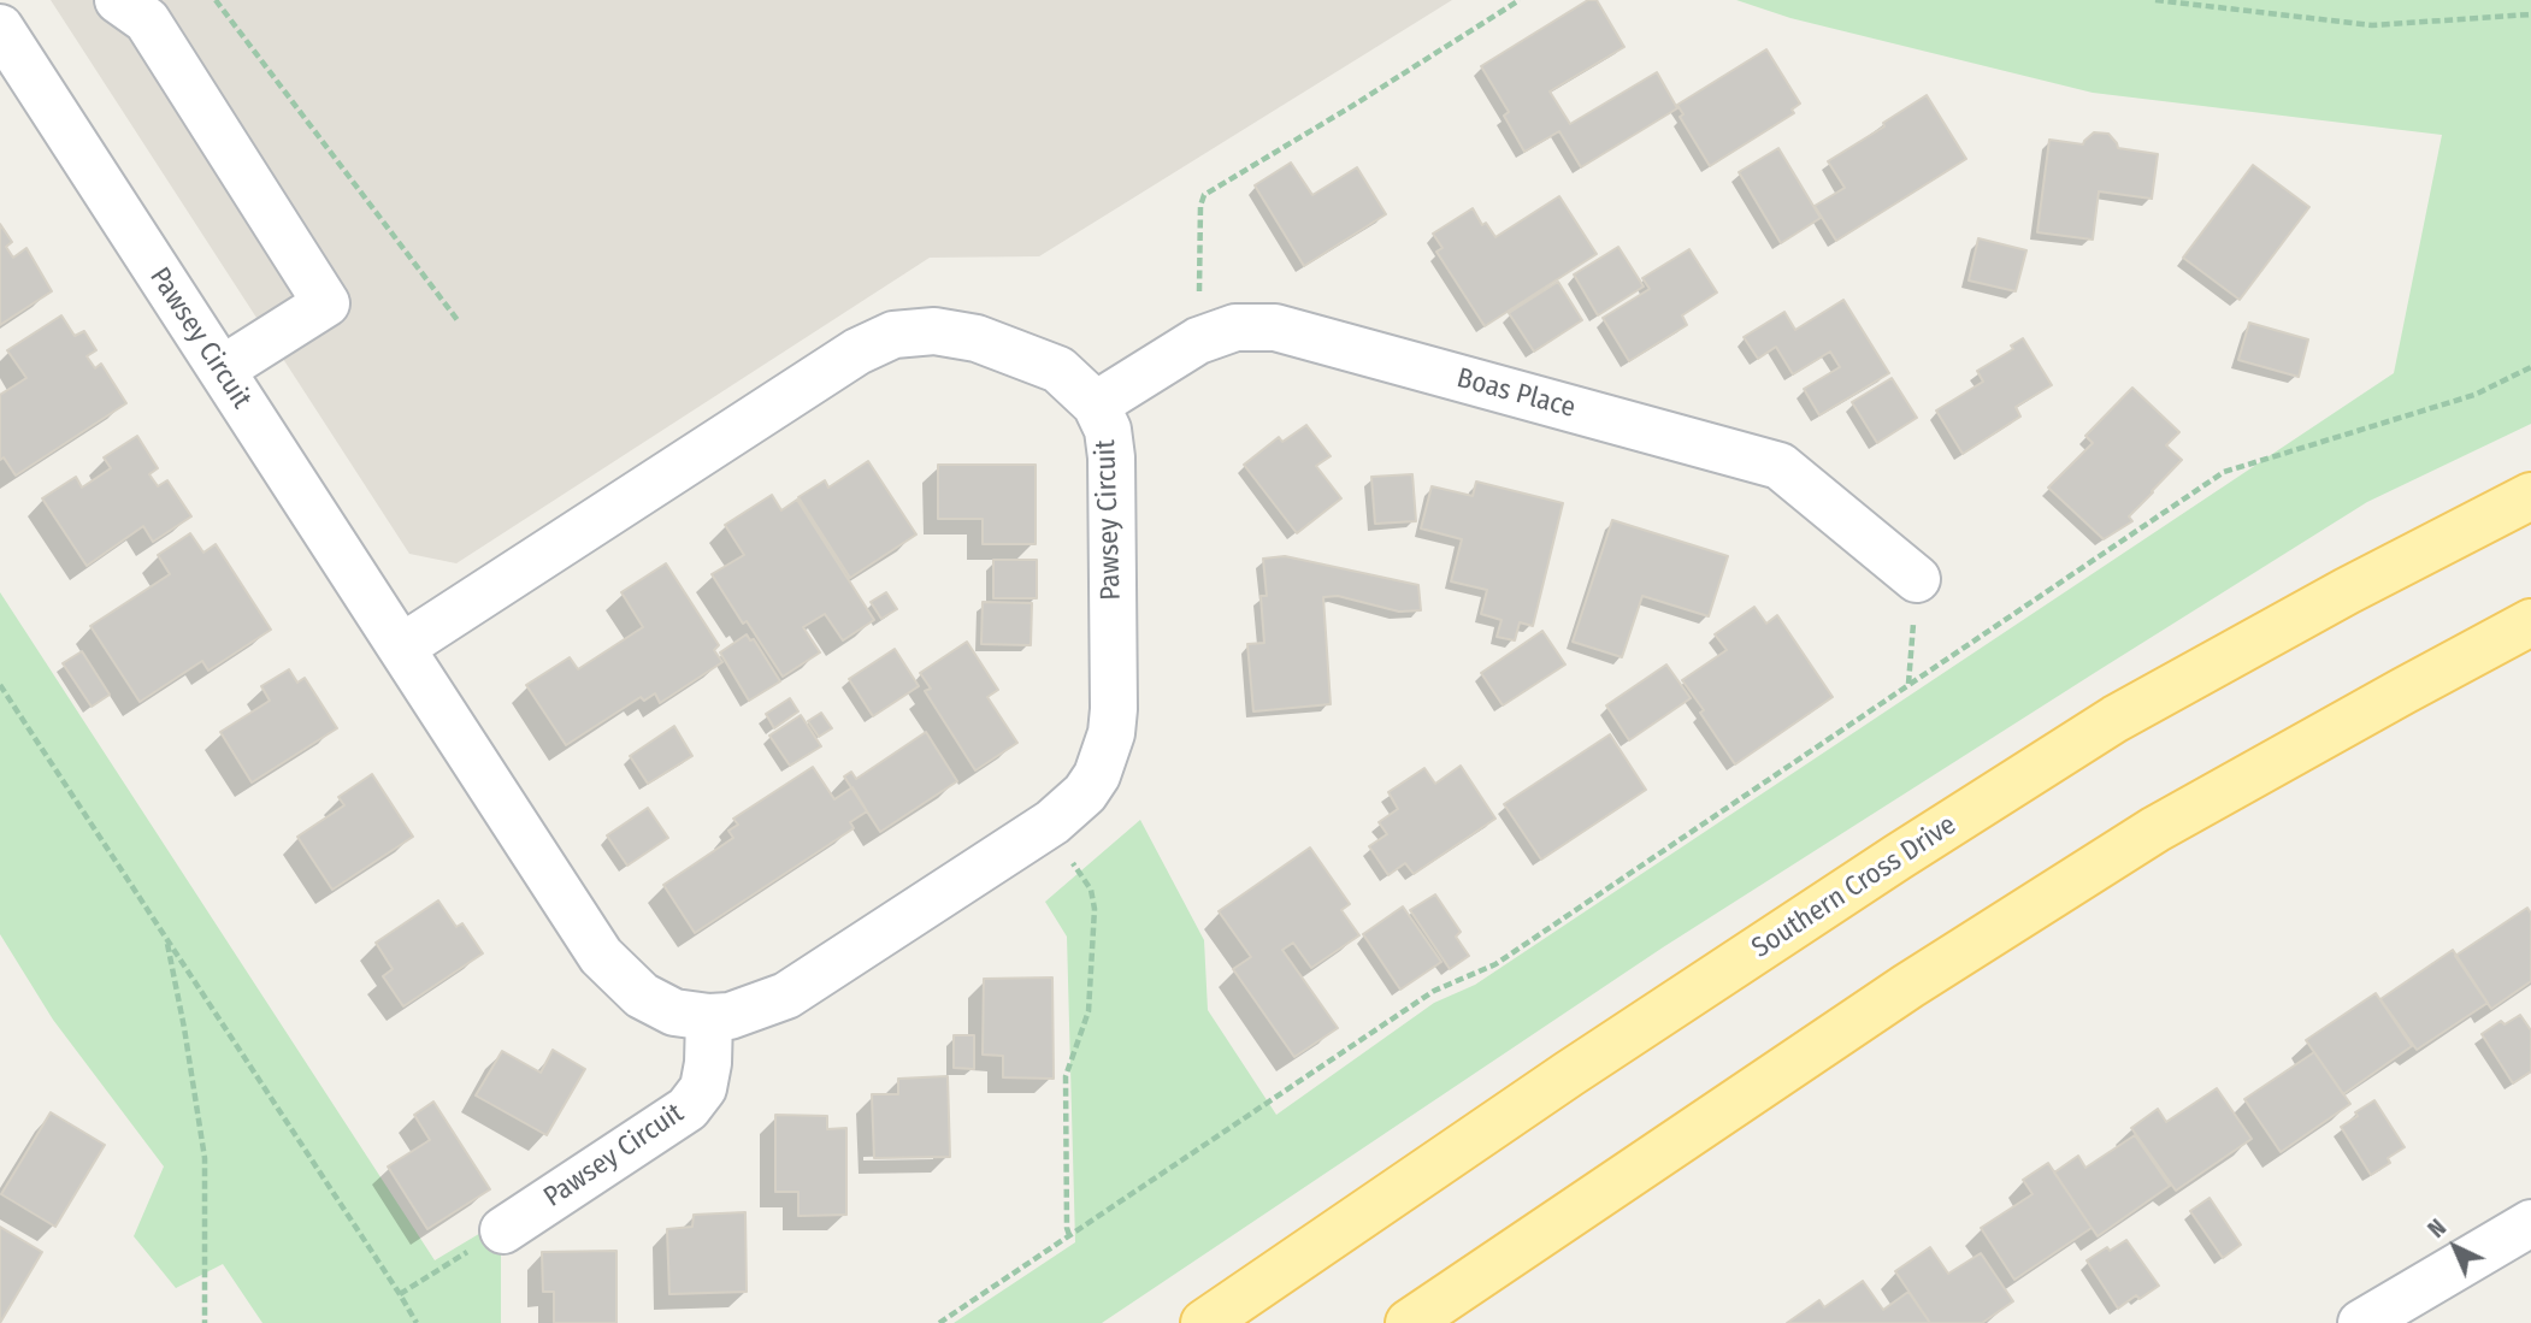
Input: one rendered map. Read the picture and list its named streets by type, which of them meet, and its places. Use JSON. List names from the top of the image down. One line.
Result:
{"streets":{"main road":["Southern Cross Drive"],"street":["Pawsey Circuit","Boas Place"]},"crossings":[["Pawsey Circuit","Boas Place"]],"north":"top left"}
